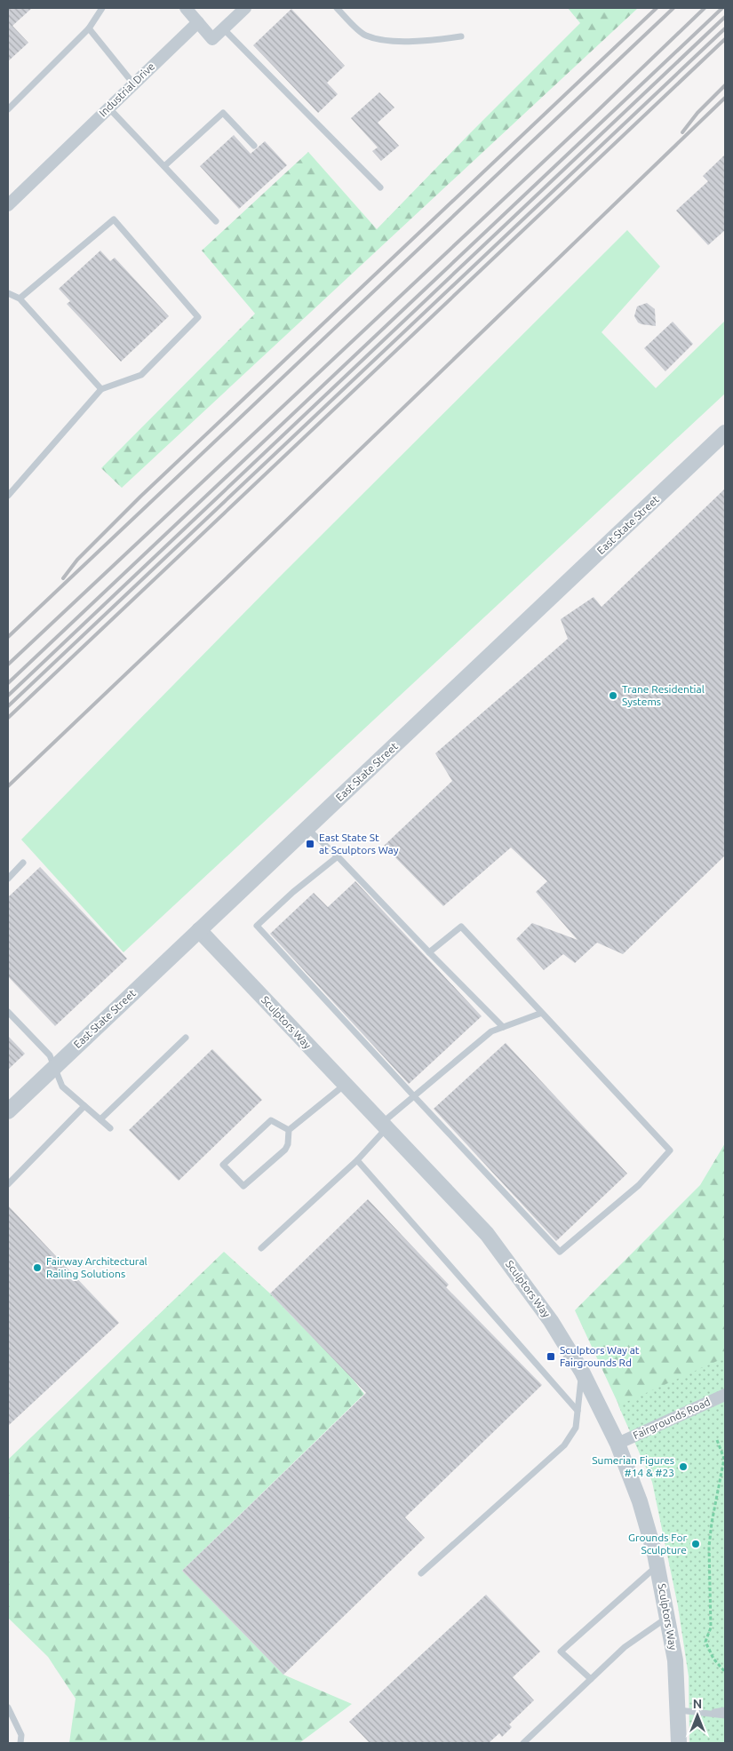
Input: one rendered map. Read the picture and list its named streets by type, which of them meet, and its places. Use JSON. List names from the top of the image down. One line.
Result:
{"streets":{"street":["Industrial Drive","East State Street","Sculptors Way","Fairgrounds Road"]},"crossings":[["East State Street","Sculptors Way"],["Sculptors Way","Fairgrounds Road"]],"places":{"other":["Trane Residential Systems","Fairway Architectural Railing Solutions","Sumerian Figures #14 & #23","Grounds For Sculpture"],"transit":["East State St at Sculptors Way","Sculptors Way at Fairgrounds Rd"]},"north":"top"}
